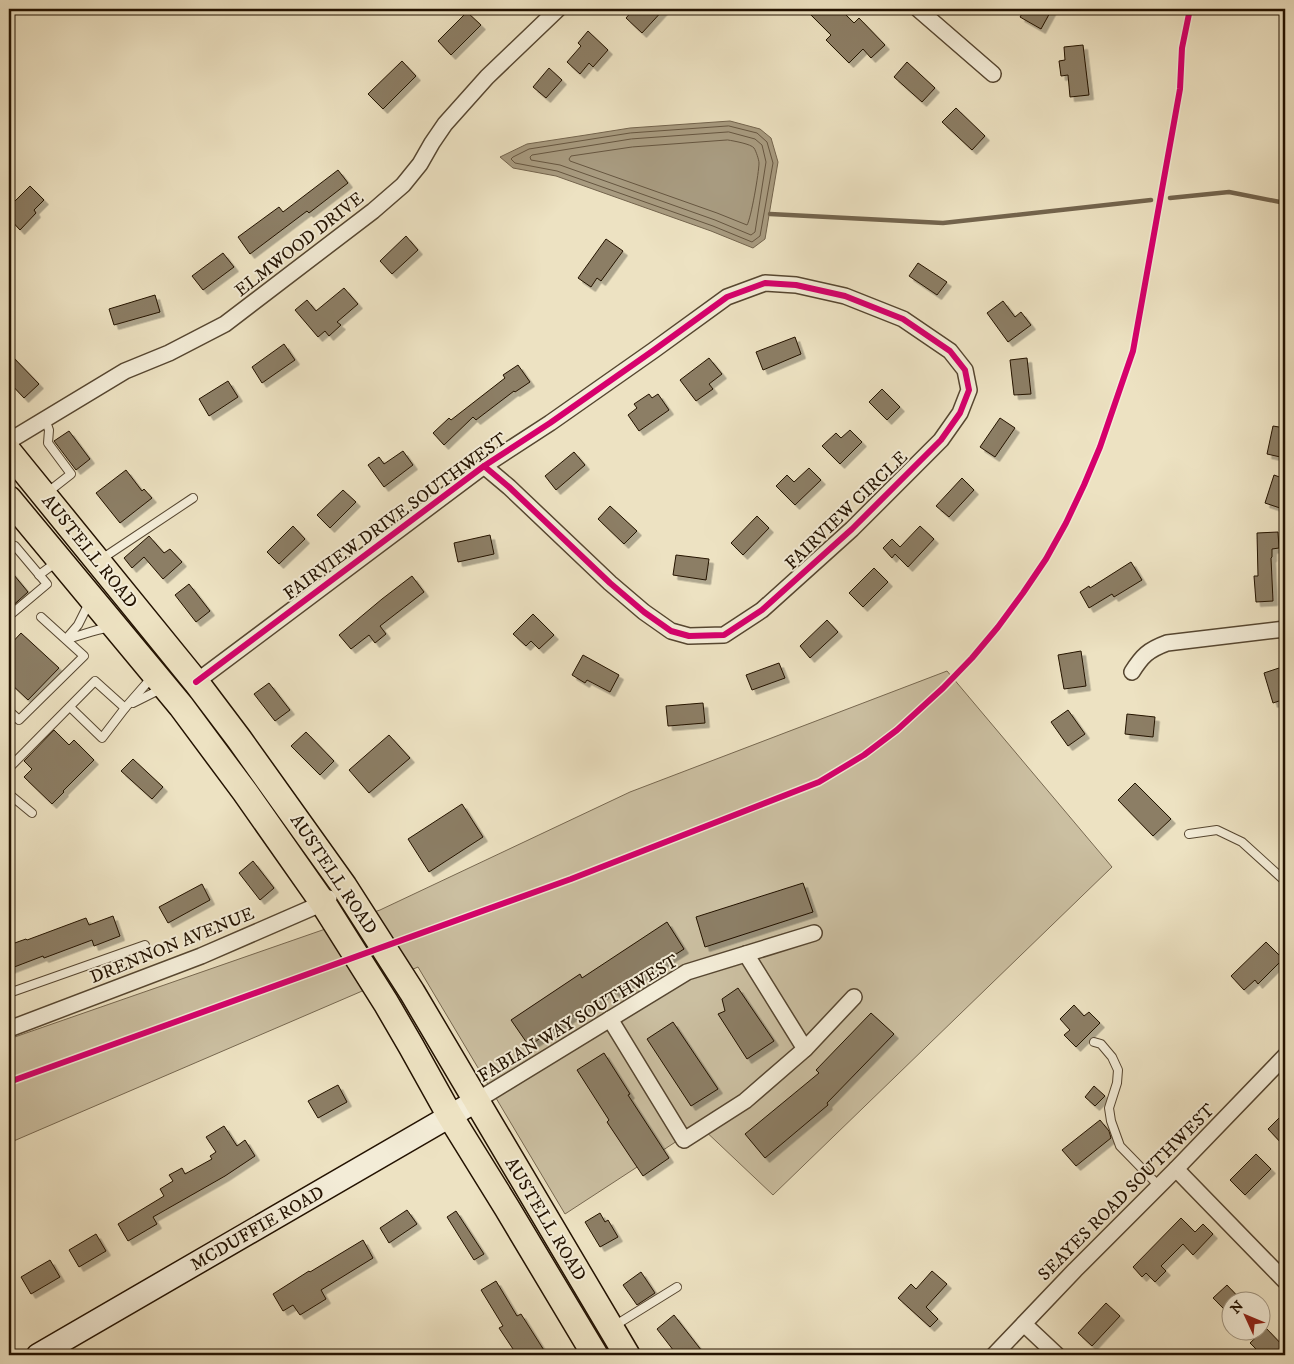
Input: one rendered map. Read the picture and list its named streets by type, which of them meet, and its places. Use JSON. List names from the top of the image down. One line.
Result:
{"streets":{"main road":["AUSTELL ROAD"],"street":["ELMWOOD DRIVE","FAIRVIEW CIRCLE","FAIRVIEW DRIVE SOUTHWEST","DRENNON AVENUE","FABIAN WAY SOUTHWEST","SEAYES ROAD SOUTHWEST","MCDUFFIE ROAD"]},"crossings":[["FAIRVIEW CIRCLE","FAIRVIEW DRIVE SOUTHWEST"],["FAIRVIEW DRIVE SOUTHWEST","AUSTELL ROAD"],["AUSTELL ROAD","DRENNON AVENUE"],["AUSTELL ROAD","FABIAN WAY SOUTHWEST"],["AUSTELL ROAD","MCDUFFIE ROAD"],["FABIAN WAY SOUTHWEST","MCDUFFIE ROAD"]],"north":"top left"}
